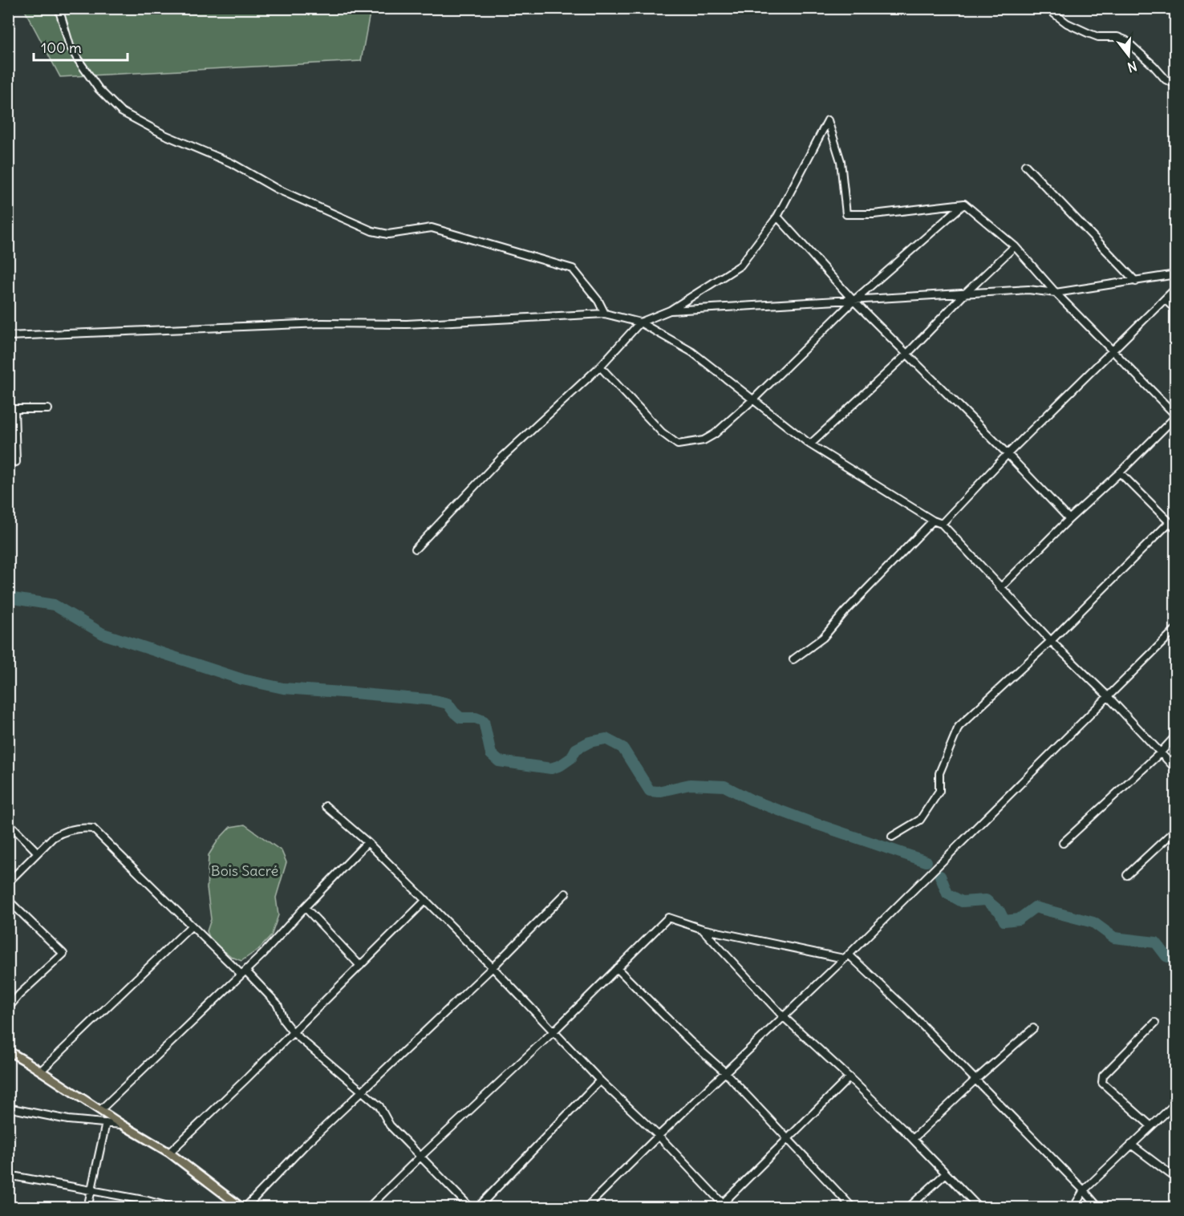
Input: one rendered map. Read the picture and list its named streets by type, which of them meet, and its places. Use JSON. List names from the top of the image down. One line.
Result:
{"parks":["Bois Sacré"],"scale_bar":"100 m","north":"bottom"}
